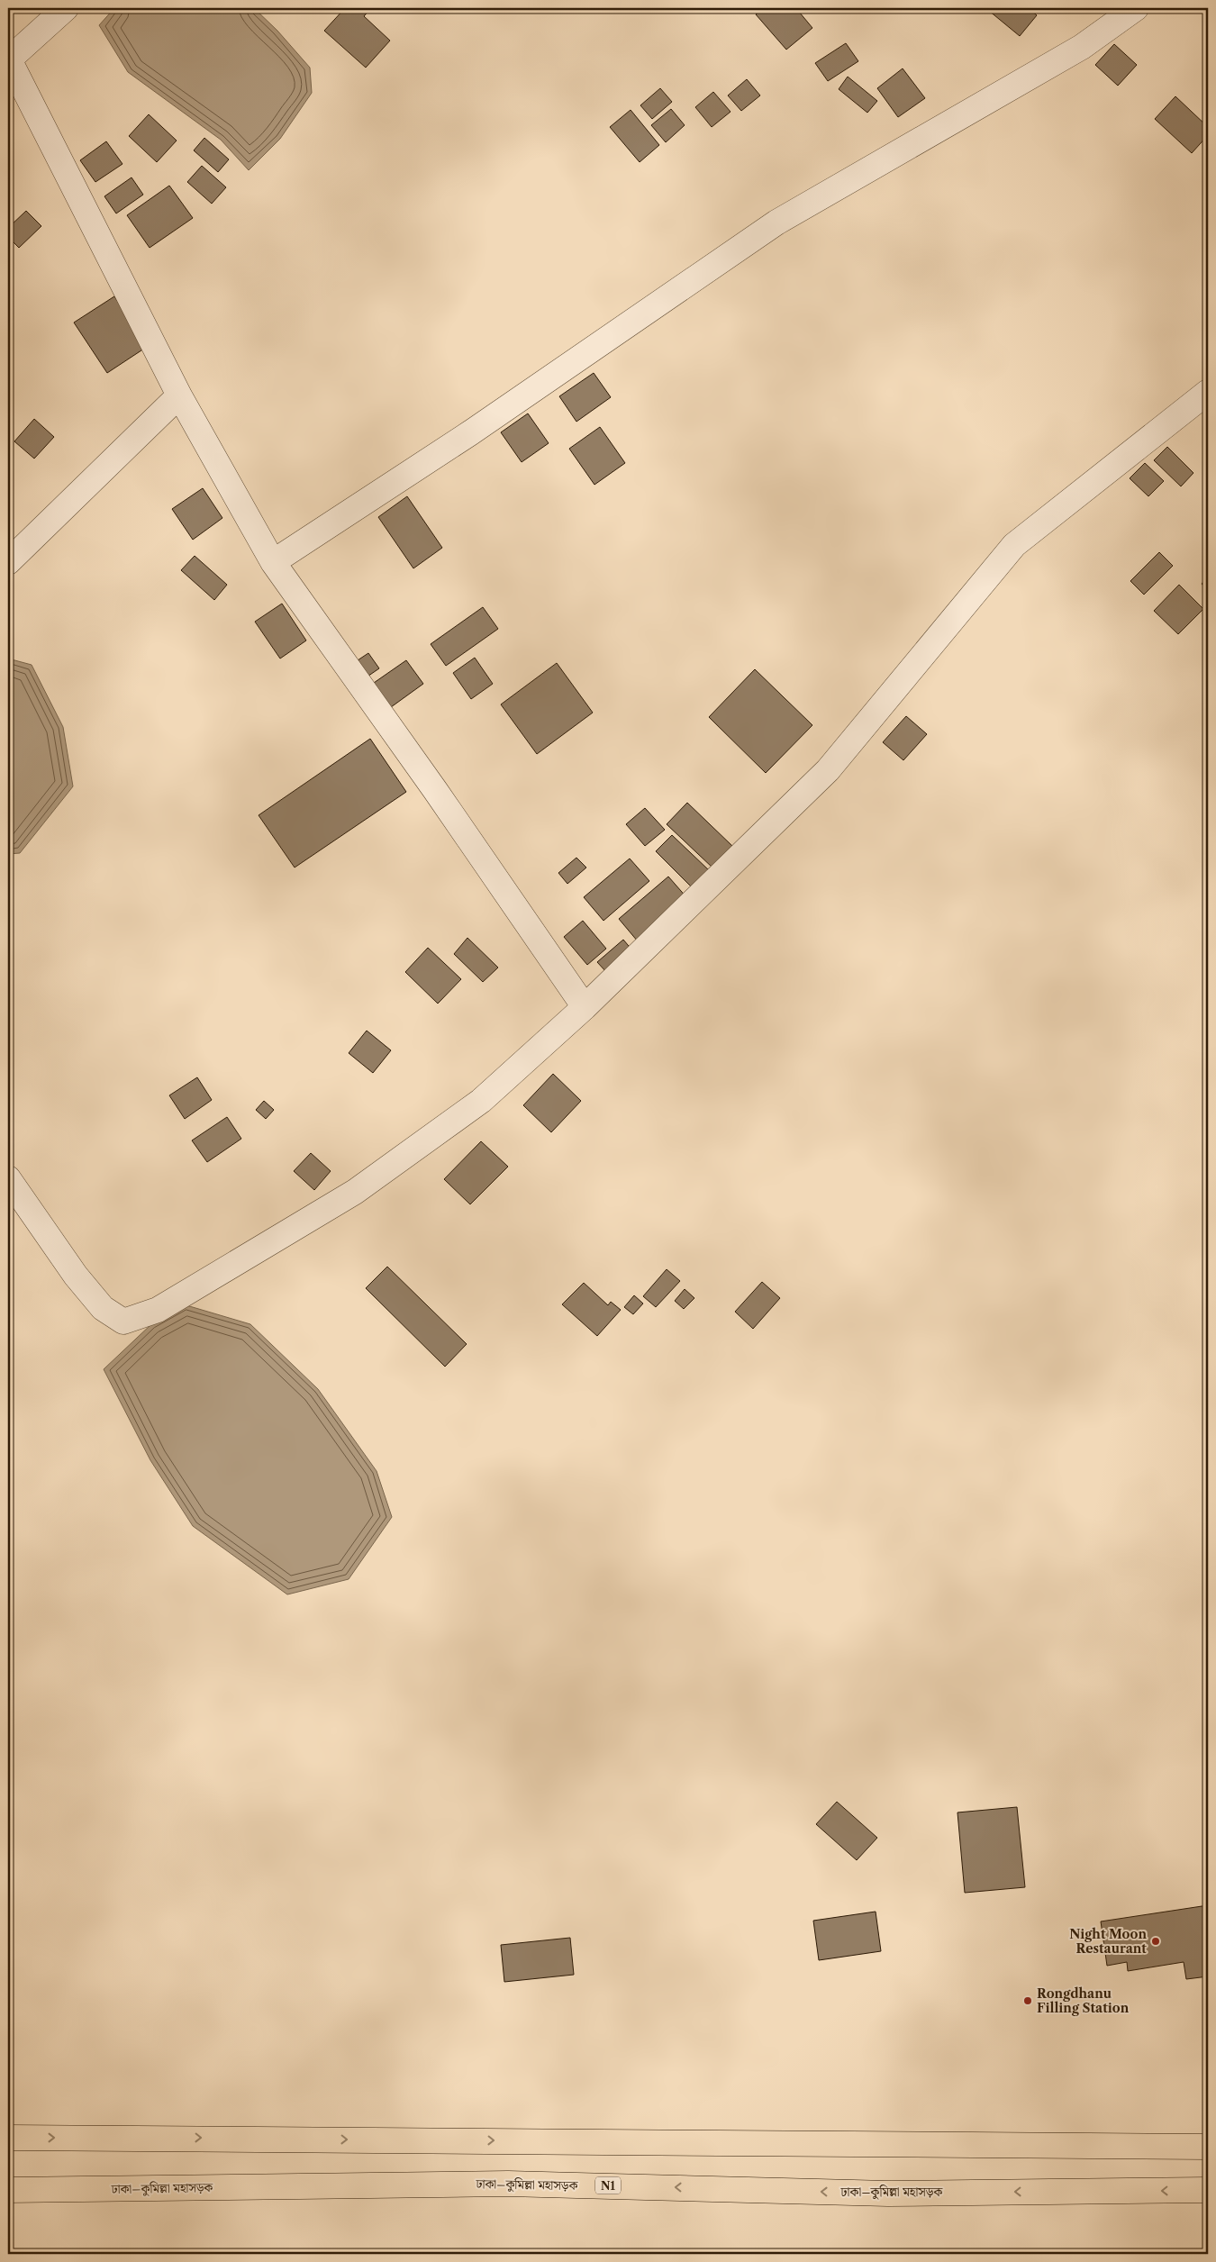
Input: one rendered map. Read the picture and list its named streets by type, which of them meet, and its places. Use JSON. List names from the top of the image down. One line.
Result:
{"streets":{"highway":["ঢাকা–কুমিল্লা মহাসড়ক","N1"]},"places":["Night Moon Restaurant","Rongdhanu Filling Station"]}
